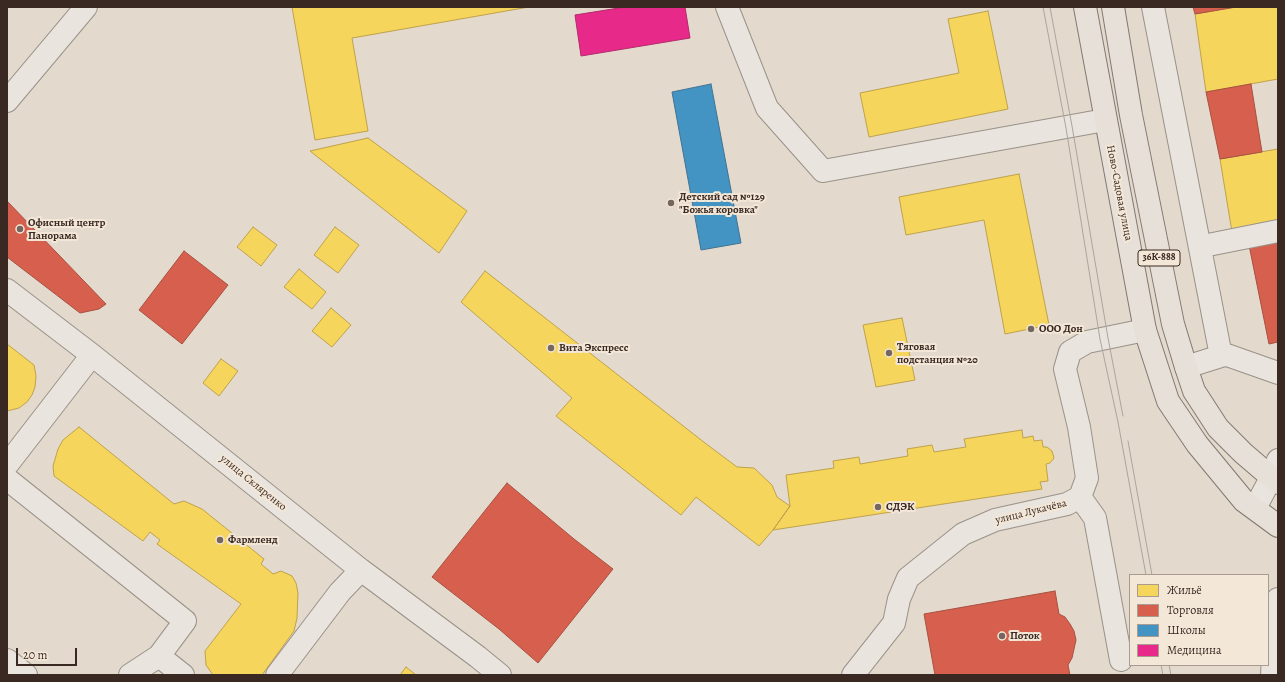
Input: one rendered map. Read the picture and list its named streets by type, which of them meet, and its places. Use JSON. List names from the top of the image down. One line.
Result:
{"streets":{"main road":["Ново-Садовая улица","36К-888"],"street":["улица Скляренко","улица Лукачёва"]},"crossings":[["Ново-Садовая улица","улица Лукачёва"]],"places":["Детский сад №129 \"Божья коровка\"","Офисный центр Панорама","ООО Дон","Вита Экспресс","Тяговая подстанция №20","СДЭК","Фармленд","Поток"],"legend":["Жильё","Торговля","Школы","Медицина"],"scale_bar":"20 m"}
